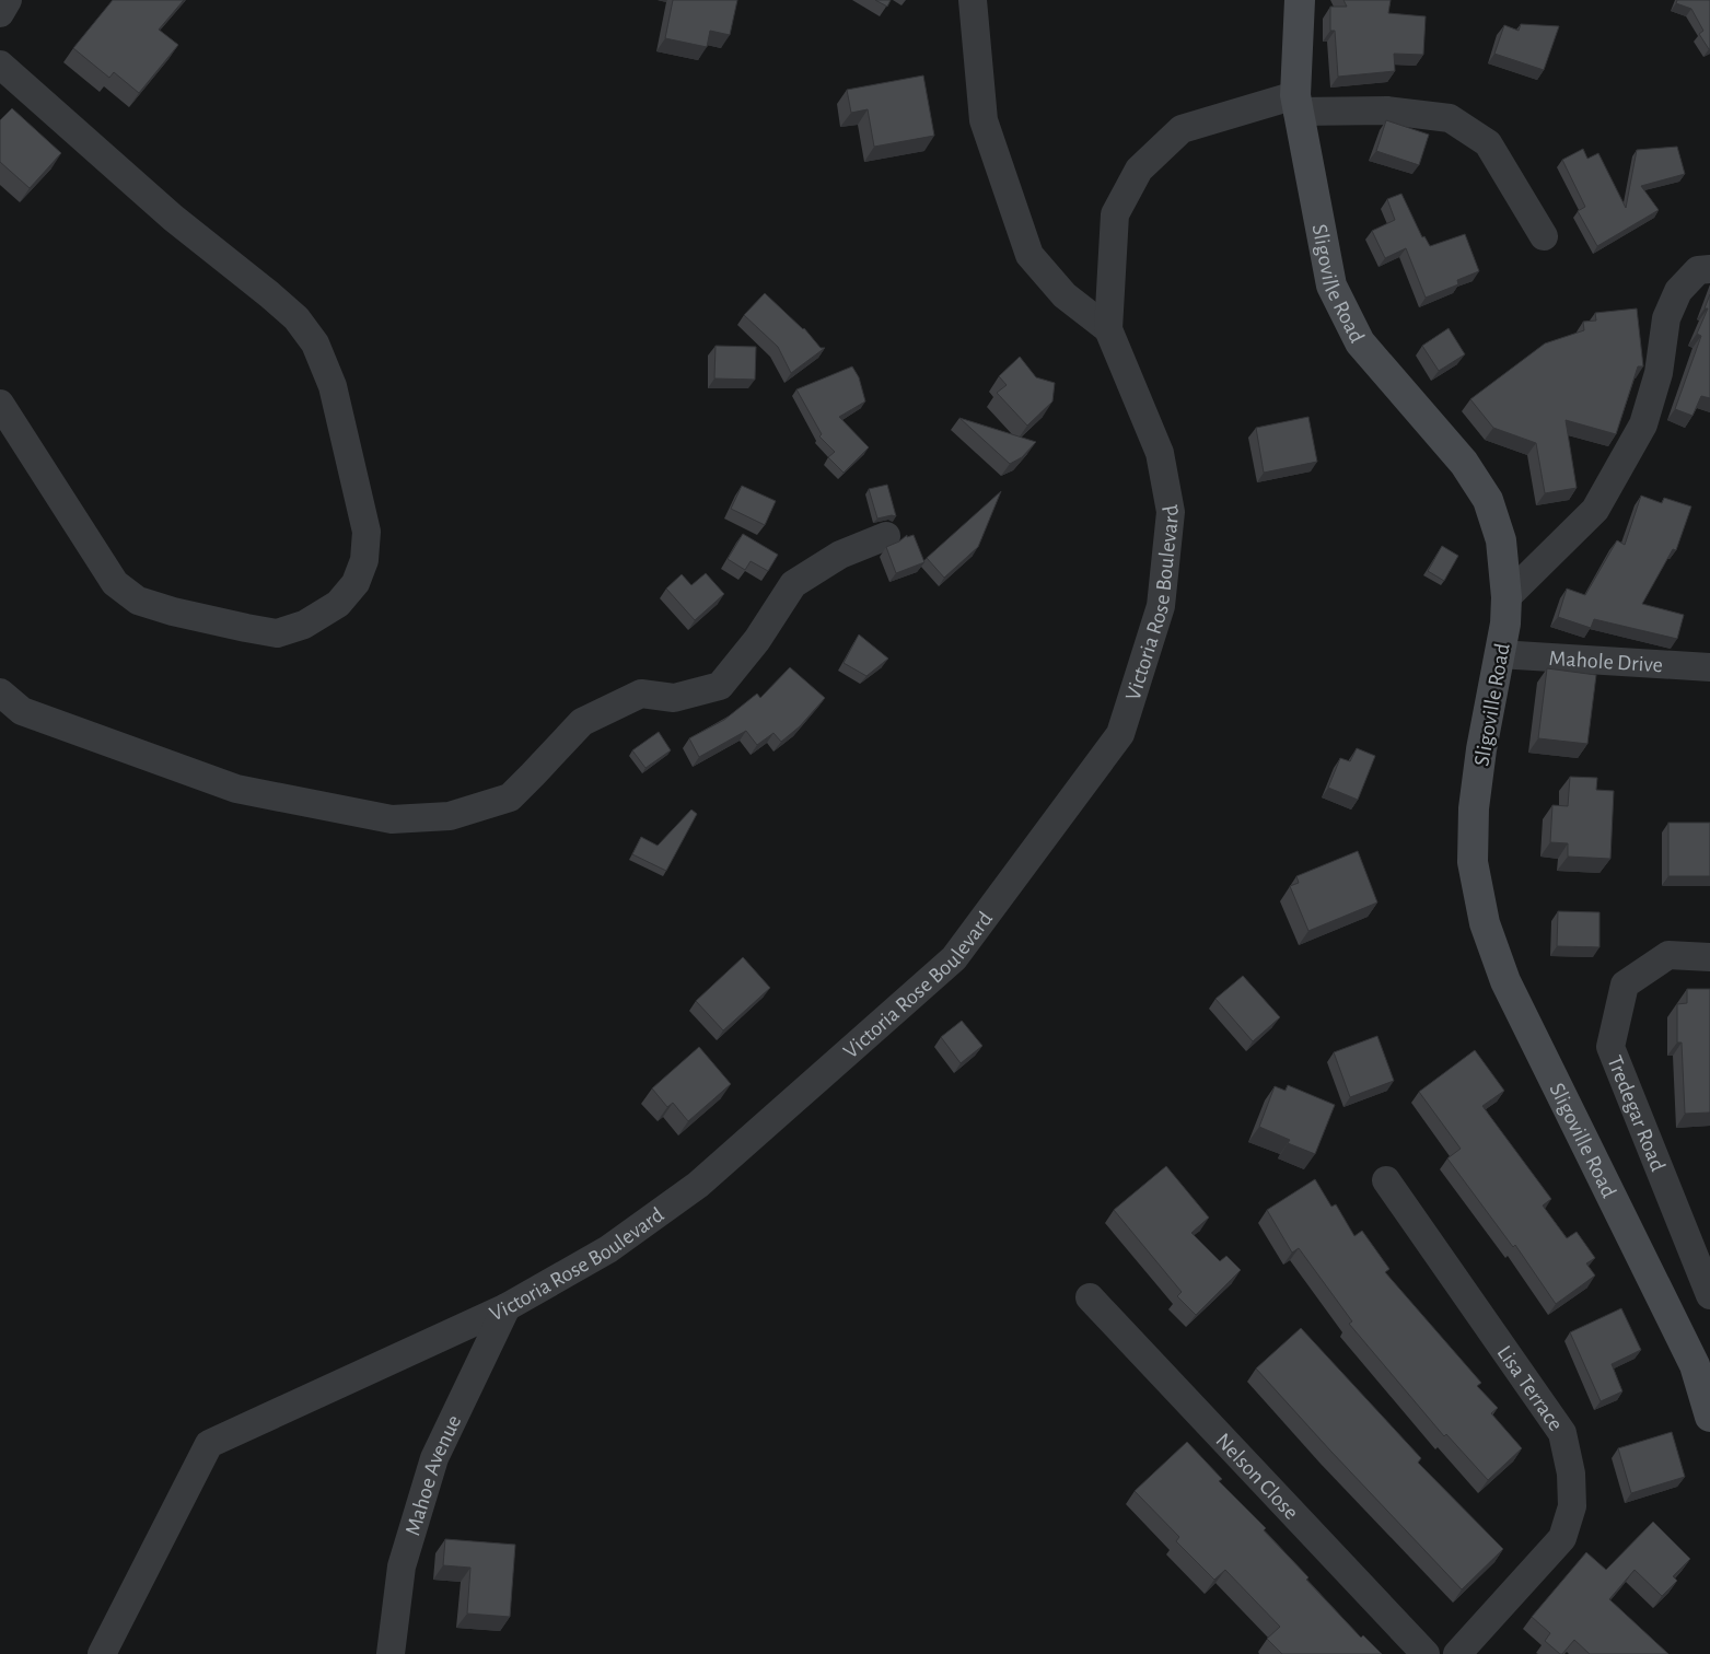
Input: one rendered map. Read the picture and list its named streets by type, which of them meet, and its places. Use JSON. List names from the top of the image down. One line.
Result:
{"streets":{"street":["Sligoville Road","Victoria Rose Boulevard","Mahole Drive","Tredegar Road","Lisa Terrace","Mahoe Avenue","Nelson Close"]},"crossings":[["Sligoville Road","Victoria Rose Boulevard"],["Sligoville Road","Mahole Drive"],["Victoria Rose Boulevard","Mahoe Avenue"]]}
